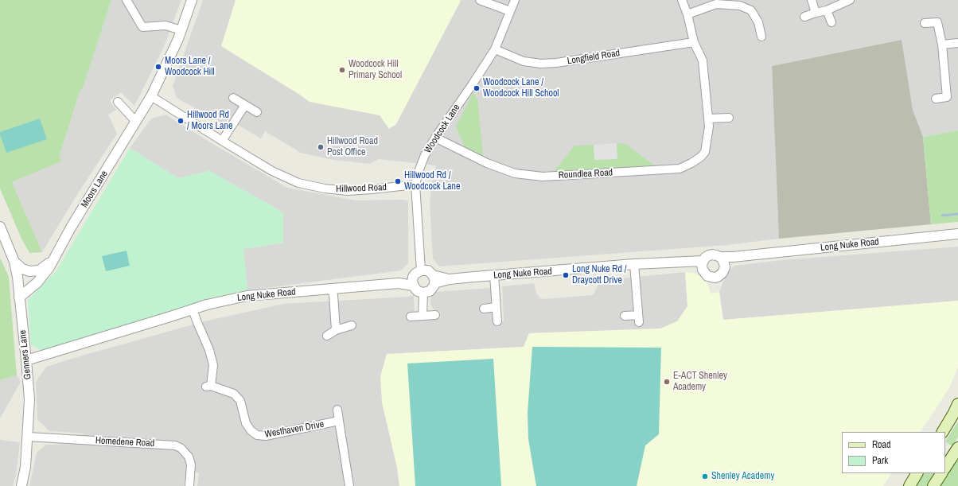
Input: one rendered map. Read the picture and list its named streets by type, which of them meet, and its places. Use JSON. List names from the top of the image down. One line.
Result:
{"streets":{"street":["Longfield Road","Woodcock Lane","Roundlea Road","Hillwood Road","Moors Lane","Long Nuke Road","Genners Lane","Westhaven Drive","Homedene Road"]},"crossings":[["Longfield Road","Woodcock Lane"],["Longfield Road","Roundlea Road"],["Woodcock Lane","Roundlea Road"],["Woodcock Lane","Hillwood Road"],["Woodcock Lane","Long Nuke Road"],["Hillwood Road","Moors Lane"],["Moors Lane","Genners Lane"],["Long Nuke Road","Genners Lane"],["Long Nuke Road","Westhaven Drive"],["Genners Lane","Homedene Road"]],"places":["Moors Lane / Woodcock Hill","Woodcock Hill Primary School","Woodcock Lane / Woodcock Hill School","Hillwood Rd / Moors Lane","Hillwood Road Post Office","Hillwood Rd / Woodcock Lane","Long Nuke Rd / Draycott Drive","E-ACT Shenley Academy","Shenley Academy"],"legend":["Road","Park"]}
